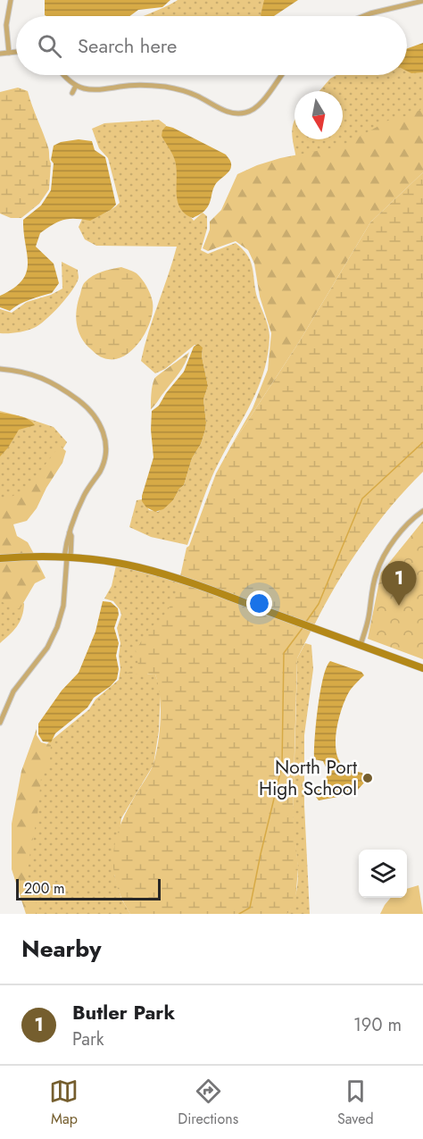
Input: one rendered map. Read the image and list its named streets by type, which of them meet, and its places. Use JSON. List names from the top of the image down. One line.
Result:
{"places":["North Port High School"],"scale_bar":"200 m","north":"bottom","page":{"search":"Search here","pins":"1","scale":"200 m","heading":"Nearby","list":[{"mark":"1","name":"Butler Park","note":"Park","value":"190 m"}],"nav":["Map","Directions","Saved"]}}
